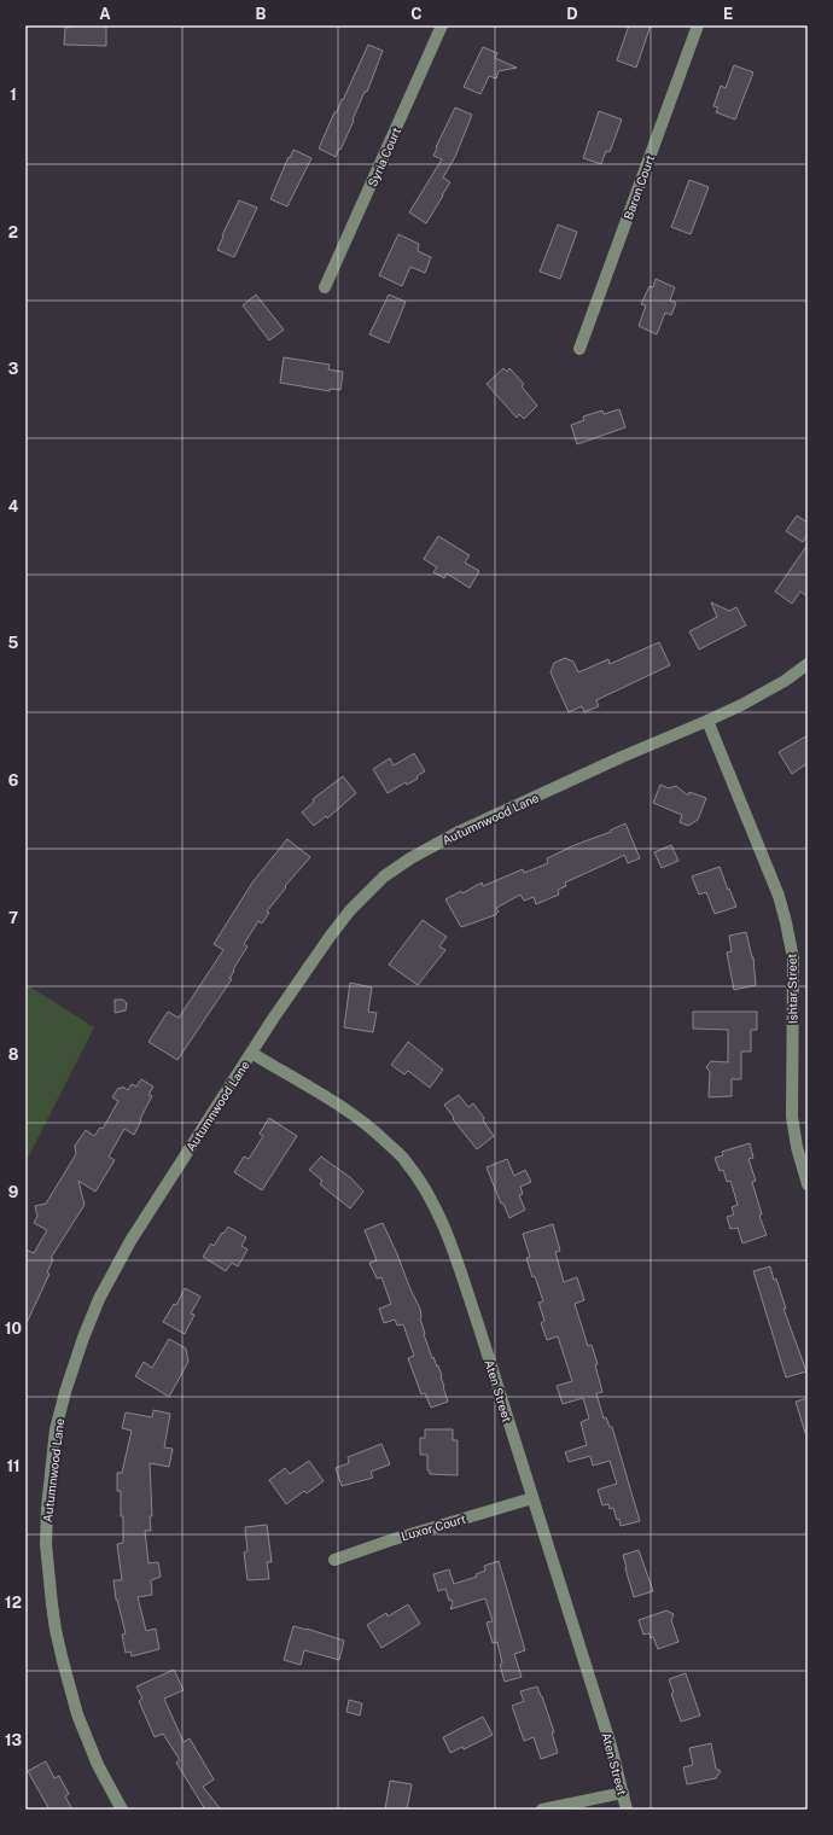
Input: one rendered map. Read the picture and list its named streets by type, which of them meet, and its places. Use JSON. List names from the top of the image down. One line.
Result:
{"streets":{"street":["Syria Court","Baron Court","Autumnwood Lane","Ishtar Street","Aten Street","Luxor Court"]},"crossings":[["Autumnwood Lane","Ishtar Street"],["Autumnwood Lane","Aten Street"],["Aten Street","Luxor Court"]],"grid":{"columns":["A","B","C","D","E"],"rows":["1","2","3","4","5","6","7","8","9","10","11","12","13"]}}
